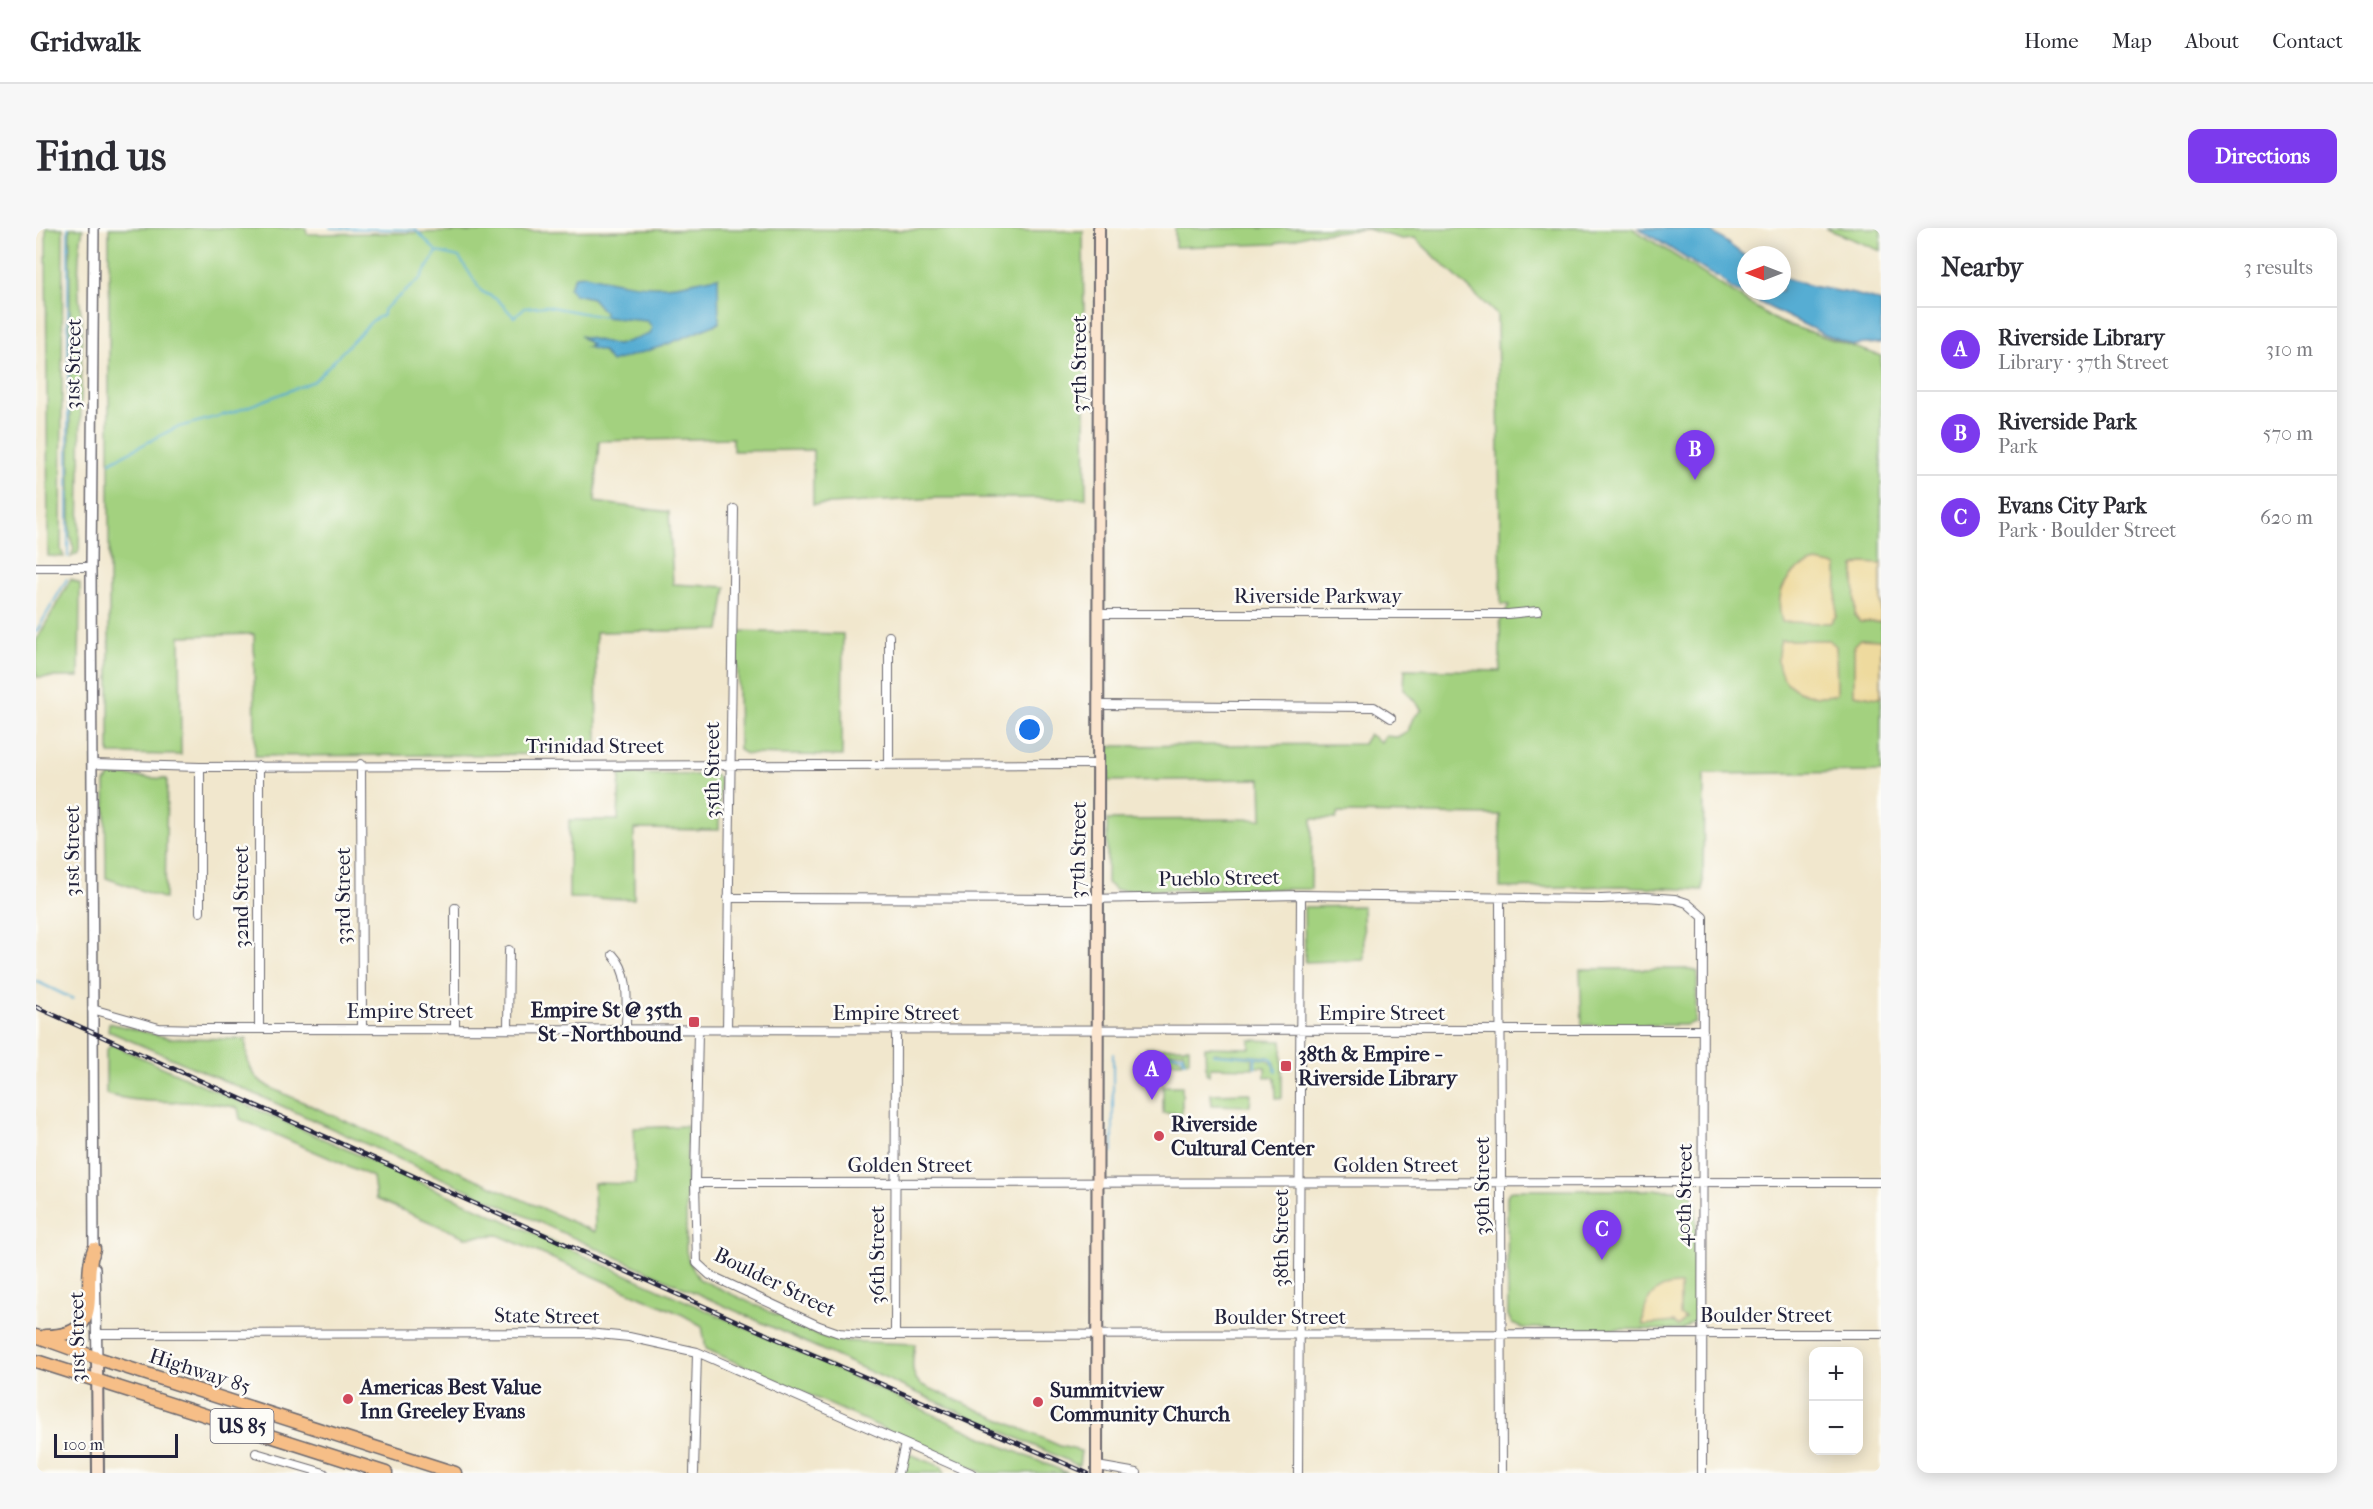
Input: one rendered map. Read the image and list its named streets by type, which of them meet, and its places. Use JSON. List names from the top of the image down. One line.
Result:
{"streets":{"highway":["Highway 85","US 85"],"main road":["31st Street","37th Street"],"street":["Riverside Parkway","Trinidad Street","35th Street","Pueblo Street","33rd Street","32nd Street","Empire Street","Golden Street","39th Street","40th Street","38th Street","36th Street","Boulder Street","State Street"]},"crossings":[["31st Street","Trinidad Street"],["31st Street","Empire Street"],["31st Street","State Street"],["31st Street","Highway 85"],["37th Street","Riverside Parkway"],["37th Street","Trinidad Street"],["37th Street","Pueblo Street"],["37th Street","Empire Street"],["37th Street","Golden Street"],["37th Street","Boulder Street"],["Trinidad Street","35th Street"],["Trinidad Street","33rd Street"],["Trinidad Street","32nd Street"],["35th Street","Pueblo Street"],["35th Street","Empire Street"],["Pueblo Street","39th Street"],["Pueblo Street","40th Street"],["Pueblo Street","38th Street"],["33rd Street","Empire Street"],["32nd Street","Empire Street"],["Empire Street","39th Street"],["Empire Street","40th Street"],["Empire Street","38th Street"],["Empire Street","36th Street"],["Golden Street","39th Street"],["Golden Street","40th Street"],["Golden Street","38th Street"],["Golden Street","36th Street"],["Golden Street","Boulder Street"],["39th Street","Boulder Street"],["40th Street","Boulder Street"],["38th Street","Boulder Street"],["36th Street","Boulder Street"]],"places":{"transit":["Empire St @ 35th St - Northbound","38th & Empire - Riverside Library"],"other":["Riverside Cultural Center","Americas Best Value Inn Greeley Evans","Summitview Community Church"]},"scale_bar":"100 m","north":"left","page":{"header":"Gridwalk","nav":["Home","Map","About","Contact"],"buttons":"Directions","title":"Find us","heading":["Nearby","3 results"],"list":[{"mark":"A","name":"Riverside Library","note":"Library · 37th Street","value":"310 m"},{"mark":"B","name":"Riverside Park","note":"Park","value":"570 m"},{"mark":"C","name":"Evans City Park","note":"Park · Boulder Street","value":"620 m"}],"pins":["B","A","C"],"map_buttons":["+","−"],"scale":"100 m"}}
